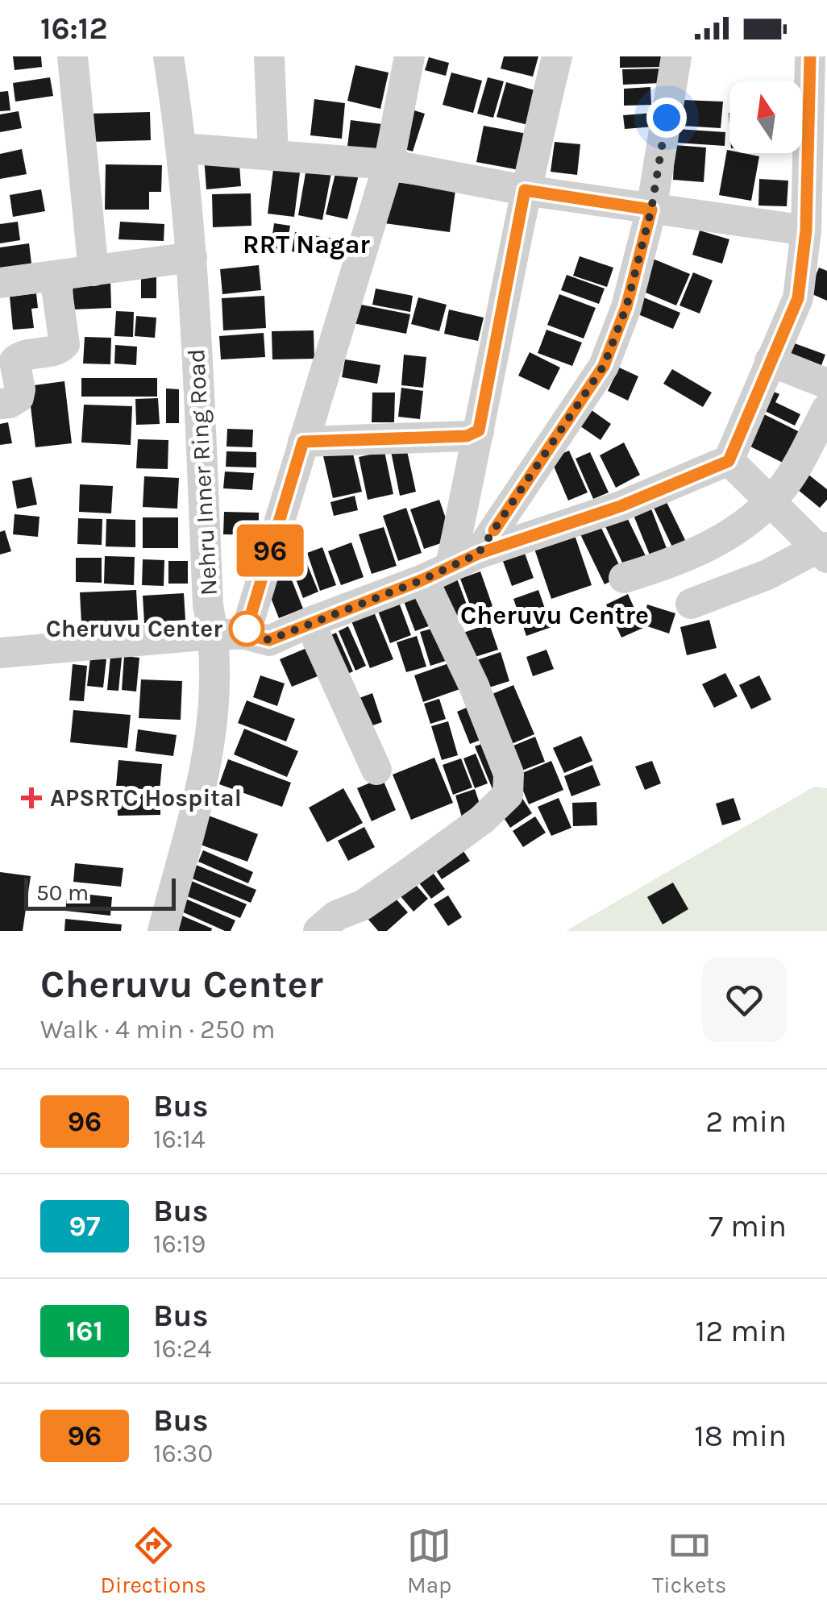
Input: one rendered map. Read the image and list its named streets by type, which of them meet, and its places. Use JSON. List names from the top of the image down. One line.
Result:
{"streets":{"street":["Nehru Inner Ring Road"]},"districts":["RRT Nagar","Cheruvu Centre"],"places":{"other":["Cheruvu Center"],"health":["APSRTC Hospital"]},"lines":["bus line 96"],"scale_bar":"50 m","north":"top","page":{"status":"16:12","on_map":"96","scale":"50 m","heading":["Cheruvu Center","Walk · 4 min · 250 m"],"list":[{"mark":"96","name":"Bus","note":"16:14","value":"2 min"},{"mark":"97","name":"Bus","note":"16:19","value":"7 min"},{"mark":"161","name":"Bus","note":"16:24","value":"12 min"},{"mark":"96","name":"Bus","note":"16:30","value":"18 min"}],"tabs":["Directions","Map","Tickets"]}}
